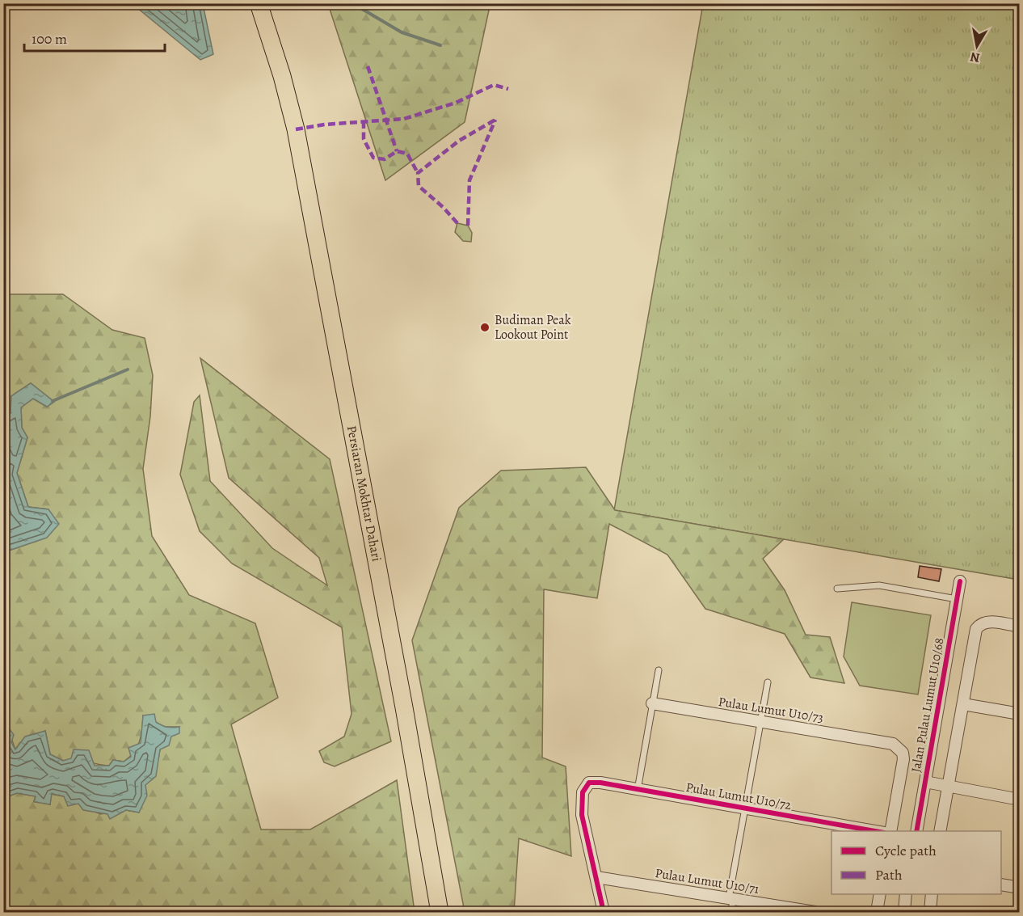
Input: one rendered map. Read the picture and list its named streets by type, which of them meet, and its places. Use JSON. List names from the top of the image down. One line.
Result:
{"streets":{"main road":["Persiaran Mokhtar Dahari"],"street":["Jalan Pulau Lumut U10/68","Pulau Lumut U10/73","Pulau Lumut U10/72","Pulau Lumut U10/71"]},"crossings":[["Pulau Lumut U10/72","Pulau Lumut U10/71"]],"places":["Budiman Peak Lookout Point"],"legend":["Cycle path","Path"],"scale_bar":"100 m","north":"bottom"}
